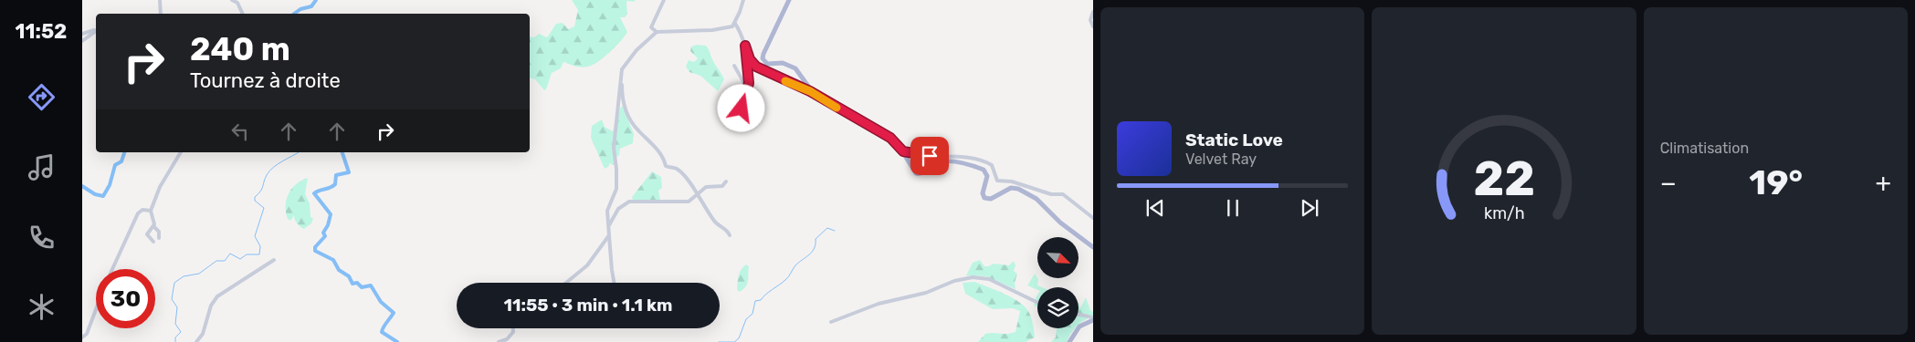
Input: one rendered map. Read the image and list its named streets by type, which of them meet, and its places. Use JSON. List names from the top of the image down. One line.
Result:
{"north":"bottom right","page":{"tabs":"11:52","tile":"Climatisation","turn":["240 m","Tournez à droite"],"song":["Static Love","Velvet Ray"],"heat":["−","19°","+"],"limit":"30","trip":"11:55 · 3 min · 1.1 km","gauge":["22","km/h"]}}
